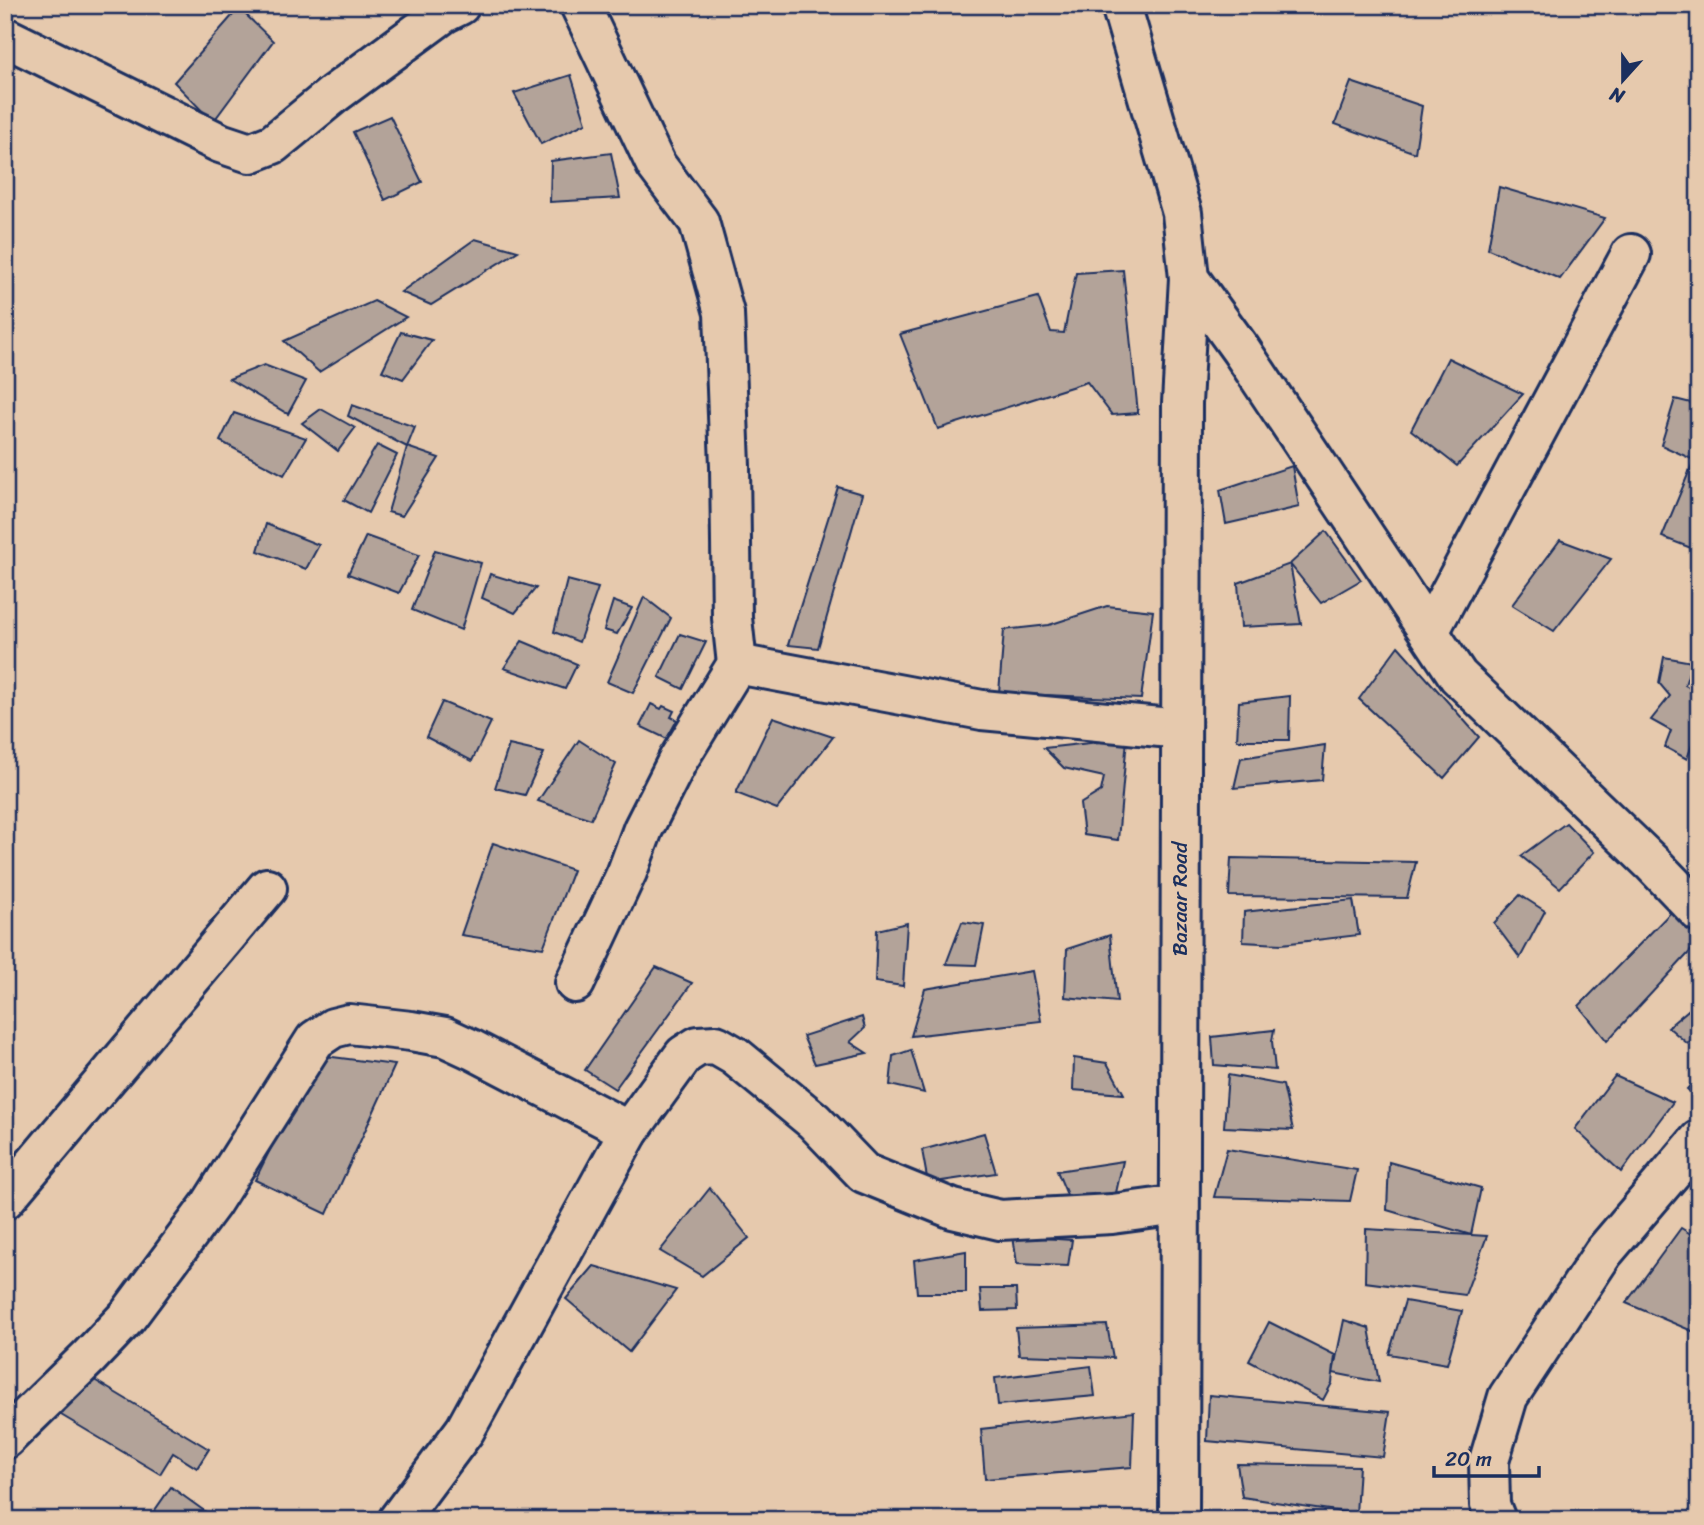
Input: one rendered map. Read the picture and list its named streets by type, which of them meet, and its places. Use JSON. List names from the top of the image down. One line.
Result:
{"streets":{"street":["Bazaar Road"]},"scale_bar":"20 m","north":"bottom"}
